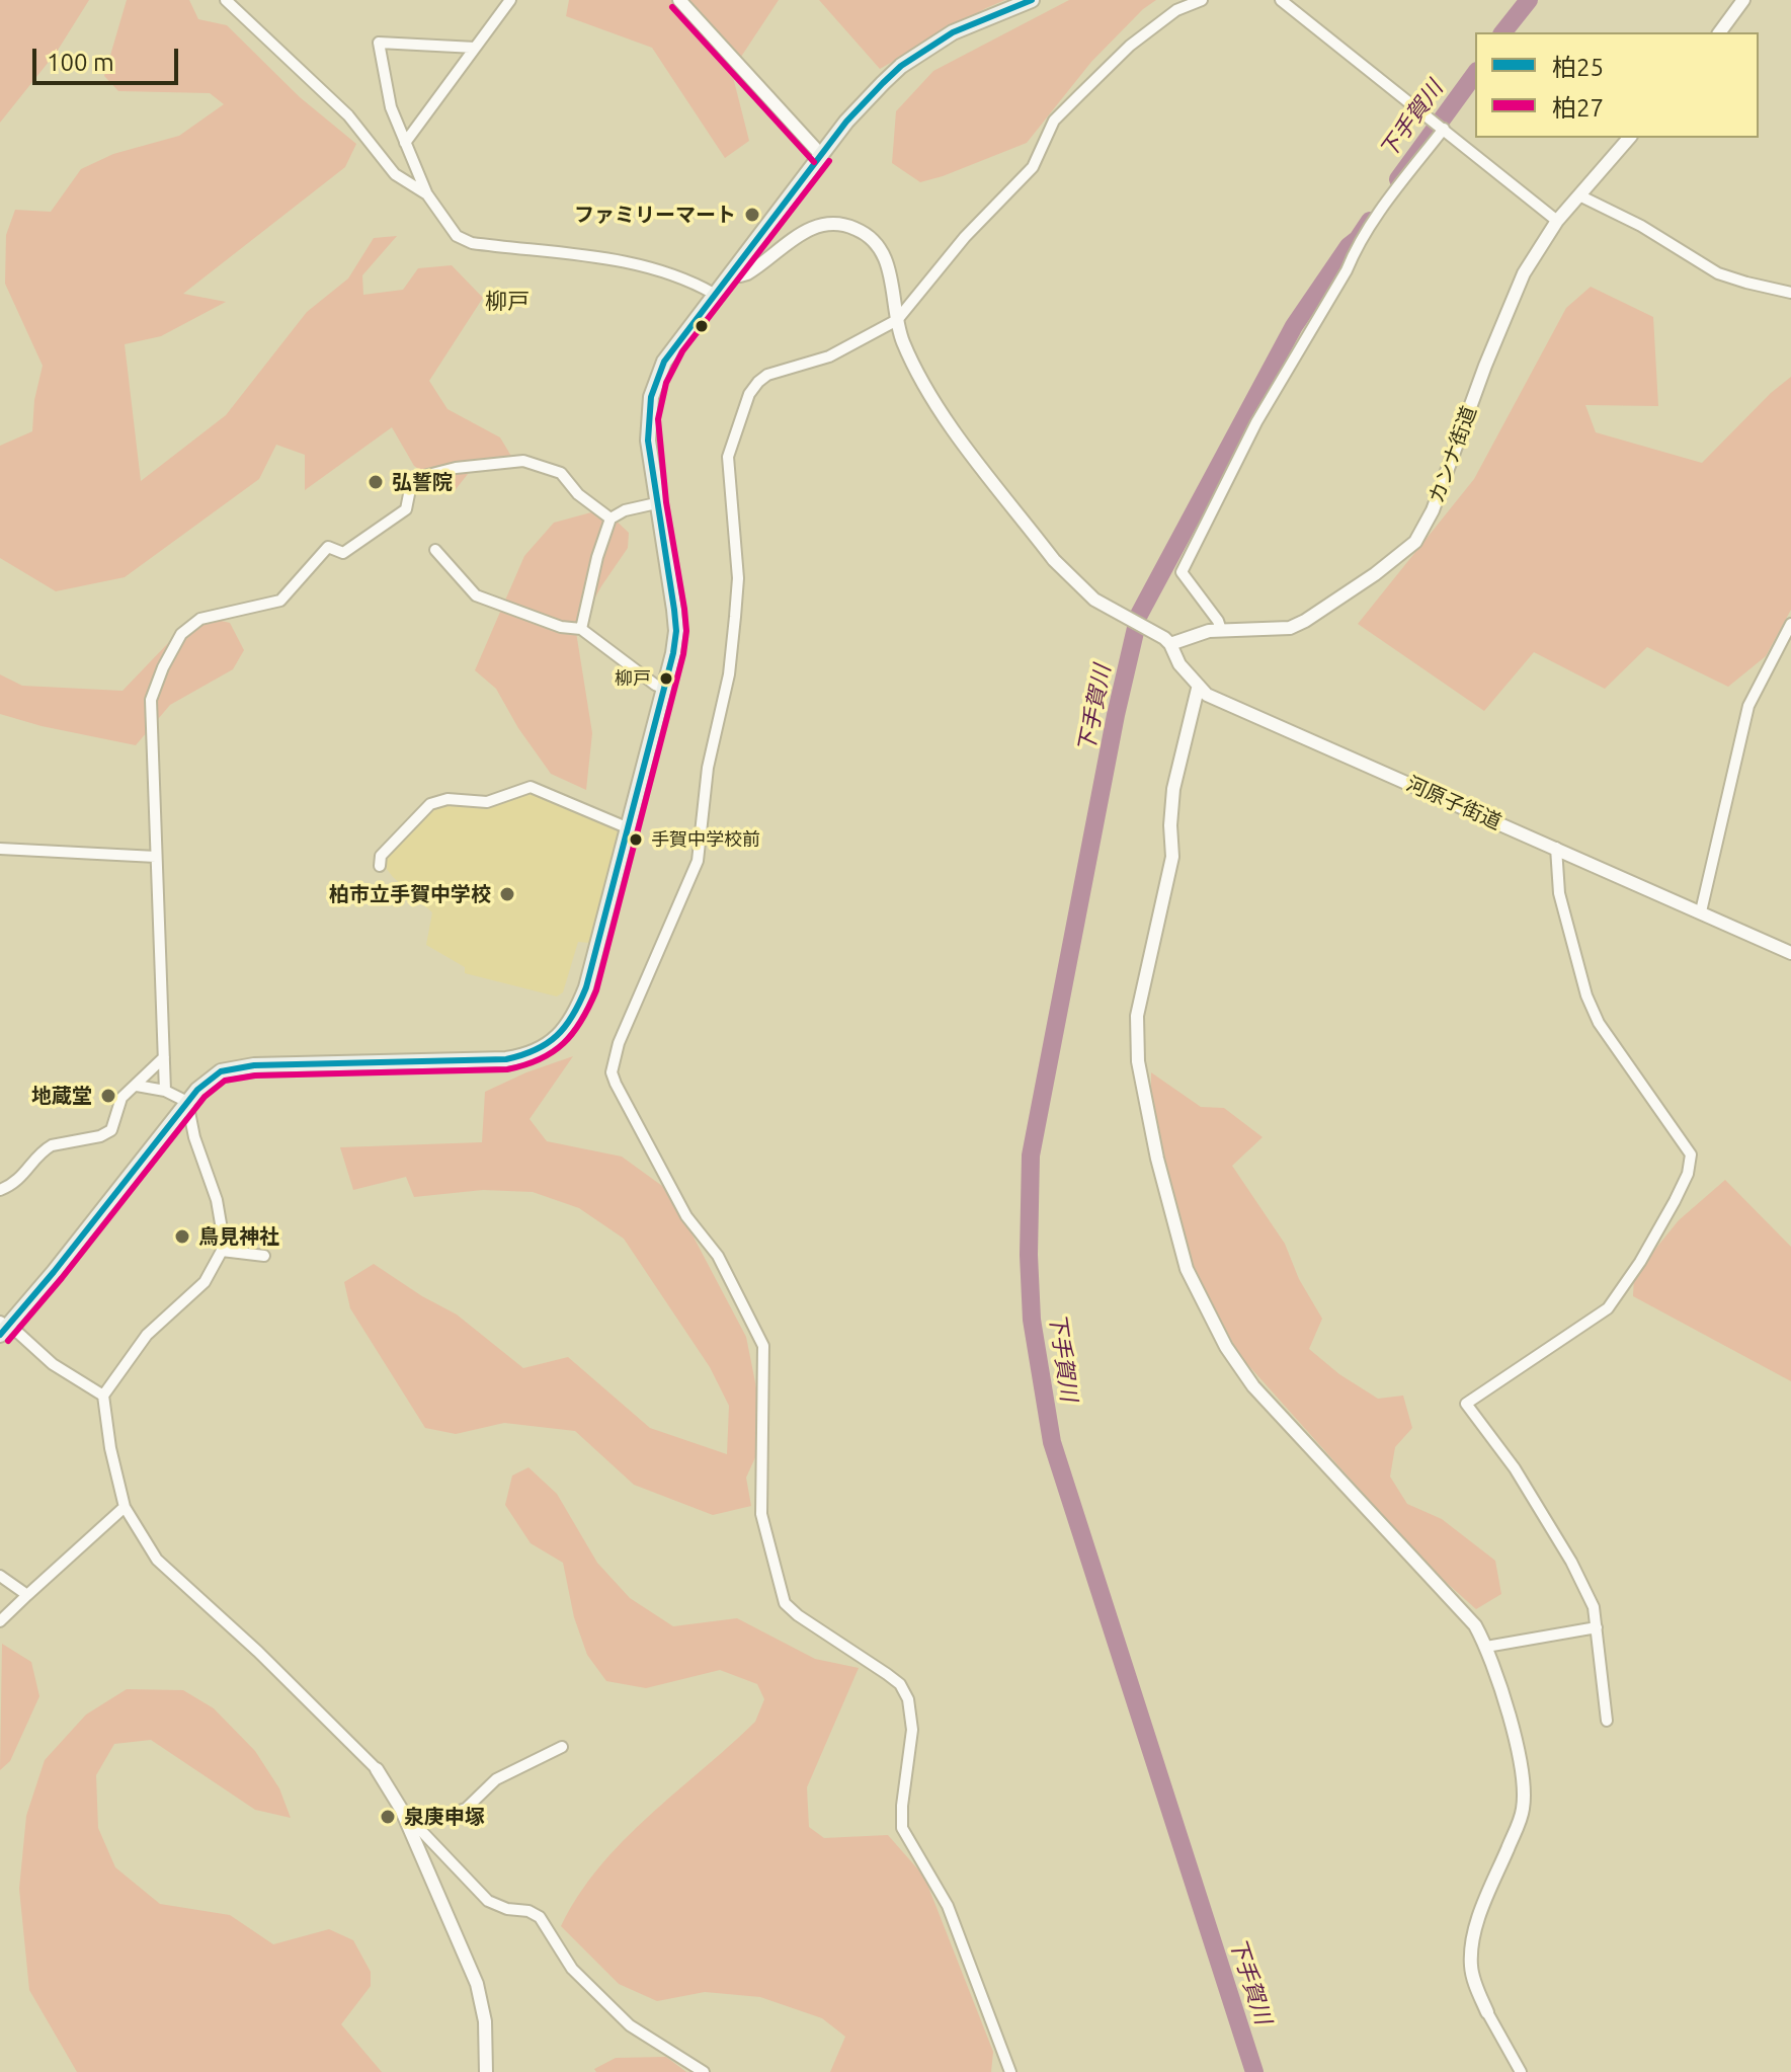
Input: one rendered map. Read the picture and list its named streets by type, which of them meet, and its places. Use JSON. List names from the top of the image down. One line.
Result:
{"streets":{"street":["カンナ街道","河原子街道"]},"crossings":[["カンナ街道","河原子街道"]],"districts":["柳戸"],"water":["下手賀川"],"places":["ファミリーマート","弘誓院","柳戸","手賀中学校前","柏市立手賀中学校","地蔵堂","鳥見神社","泉庚申塚"],"lines":["transit line 柏25","transit line 柏27"],"legend":["柏25","柏27"],"scale_bar":"100 m"}
